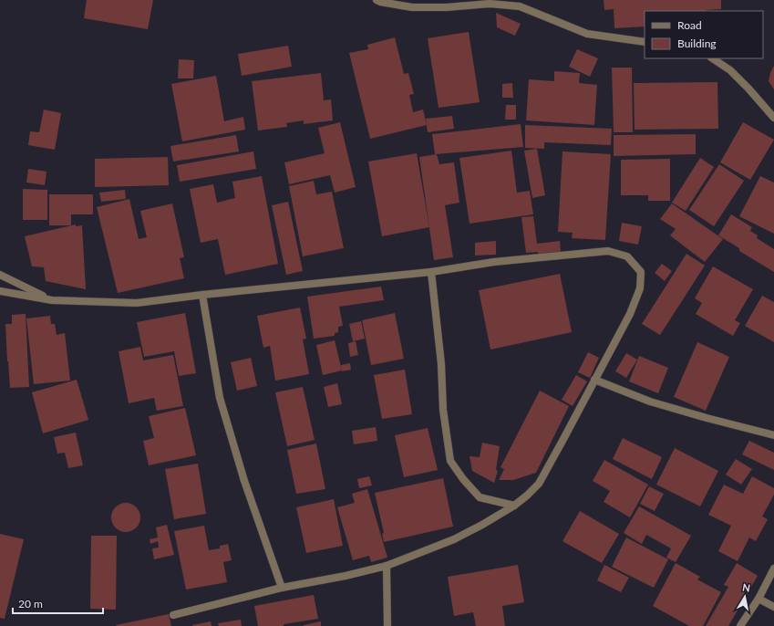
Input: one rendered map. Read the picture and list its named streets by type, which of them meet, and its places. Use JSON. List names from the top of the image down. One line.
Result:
{"legend":["Road","Building"],"scale_bar":"20 m","north":"top"}
